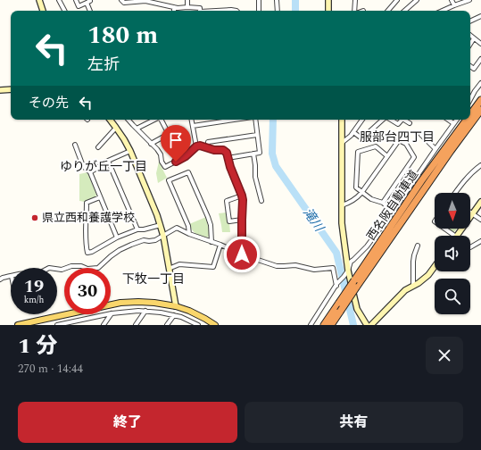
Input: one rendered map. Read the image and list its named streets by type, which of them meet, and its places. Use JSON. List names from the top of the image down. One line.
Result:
{"streets":{"highway":["西名阪自動車道"]},"districts":["服部台四丁目","ゆりが丘一丁目","下牧一丁目"],"water":["滝川"],"places":["県立西和養護学校"],"north":"bottom","page":{"turn":["180 m","左折"],"then":"その先","speed":"19 km/h","limit":"30","heading":["1 分","270 m · 14:44"],"buttons":["終了","共有"]}}
